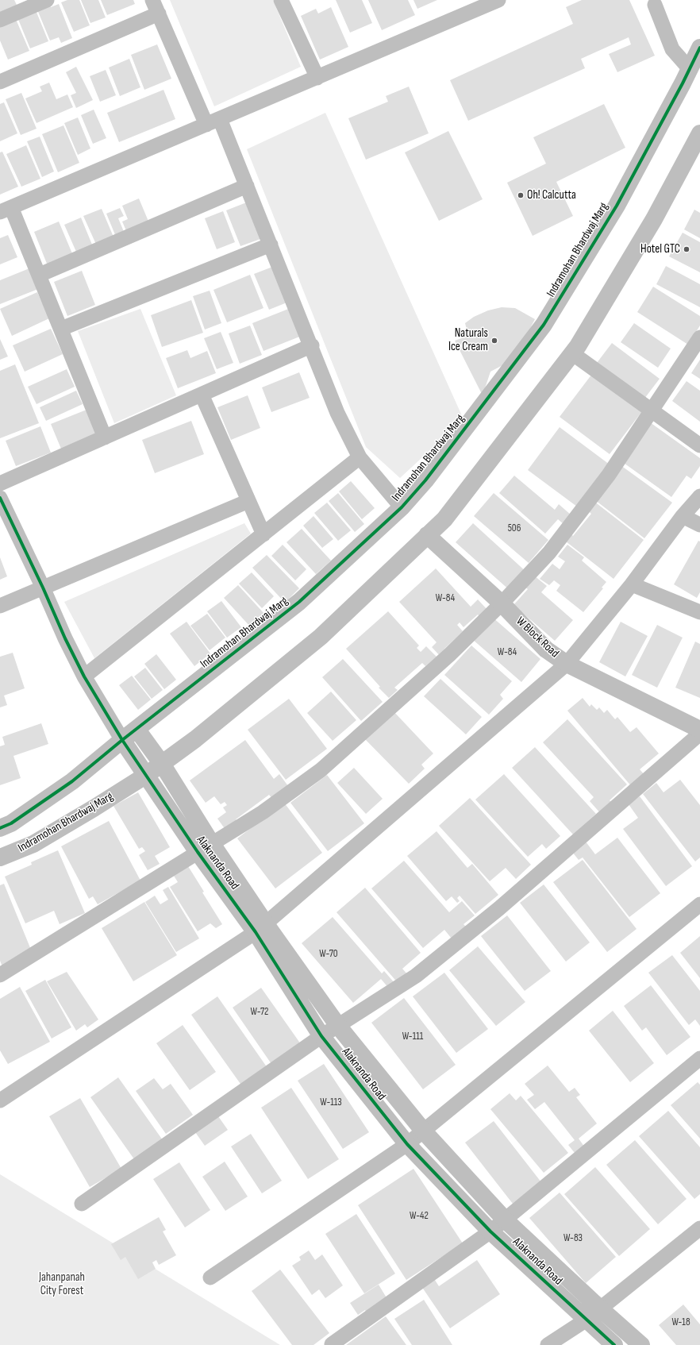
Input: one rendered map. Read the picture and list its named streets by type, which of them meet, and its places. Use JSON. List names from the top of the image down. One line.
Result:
{"streets":{"street":["Indramohan Bhardwaj Marg","W Block Road","Alaknanda Road"]},"crossings":[["Indramohan Bhardwaj Marg","W Block Road"],["Indramohan Bhardwaj Marg","Alaknanda Road"]],"parks":["Jahanpanah City Forest"],"places":["Oh! Calcutta","Hotel GTC","Naturals Ice Cream"],"house_numbers":["506","W-84","W-84","W-70","W-72","W-111","W-113","W-42","W-83","W-18"]}
